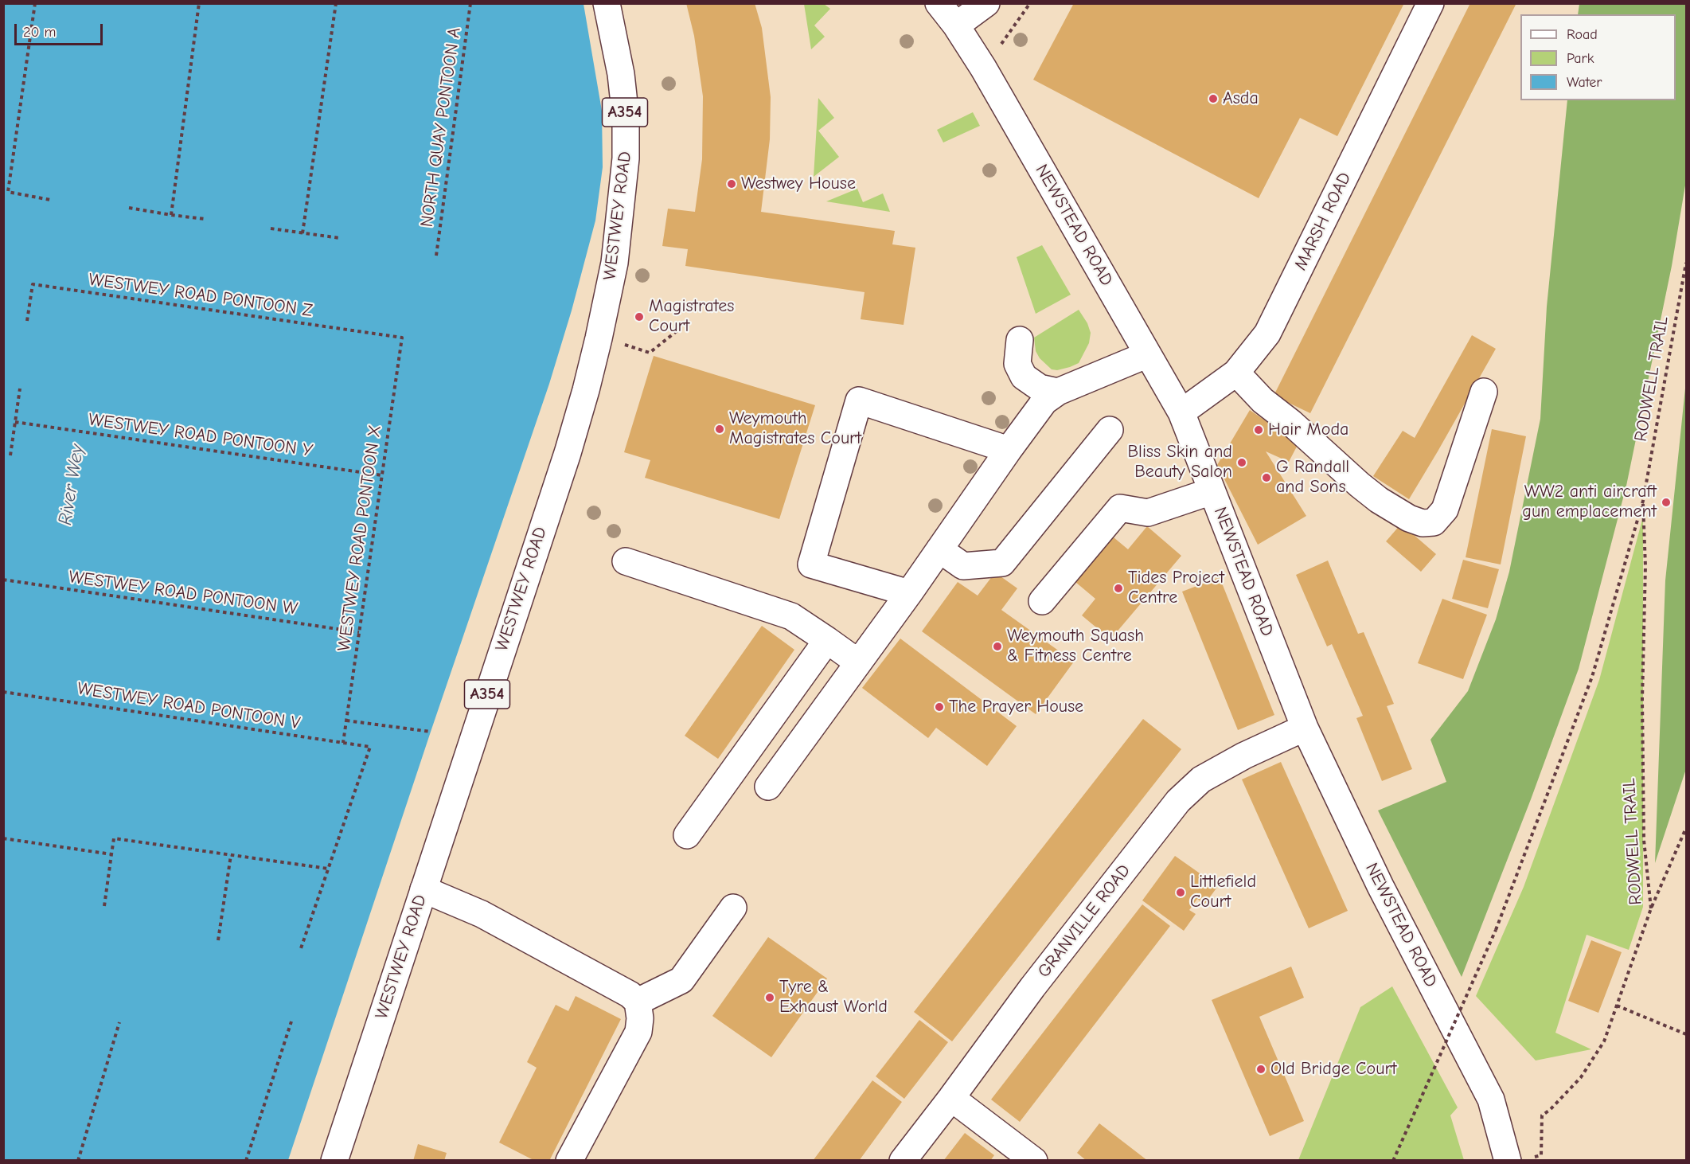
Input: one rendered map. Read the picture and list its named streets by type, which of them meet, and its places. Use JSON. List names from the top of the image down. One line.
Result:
{"streets":{"main road":["A354","WESTWEY ROAD","MARSH ROAD","NEWSTEAD ROAD","GRANVILLE ROAD"],"path":["NORTH QUAY PONTOON A","WESTWEY ROAD PONTOON Z","RODWELL TRAIL","WESTWEY ROAD PONTOON Y","WESTWEY ROAD PONTOON X","WESTWEY ROAD PONTOON W","WESTWEY ROAD PONTOON V"]},"crossings":[["MARSH ROAD","NEWSTEAD ROAD"],["NEWSTEAD ROAD","GRANVILLE ROAD"],["WESTWEY ROAD PONTOON Z","WESTWEY ROAD PONTOON X"],["WESTWEY ROAD PONTOON Y","WESTWEY ROAD PONTOON X"],["WESTWEY ROAD PONTOON X","WESTWEY ROAD PONTOON W"],["WESTWEY ROAD PONTOON X","WESTWEY ROAD PONTOON V"]],"water":["River Wey"],"places":["Asda","Westwey House","Magistrates Court","Weymouth Magistrates Court","Hair Moda","Bliss Skin and Beauty Salon","G Randall and Sons","WW2 anti aircraft gun emplacement","Tides Project Centre","Weymouth Squash & Fitness Centre","The Prayer House","Littlefield Court","Tyre & Exhaust World","Old Bridge Court"],"legend":["Road","Park","Water"],"scale_bar":"20 m"}
